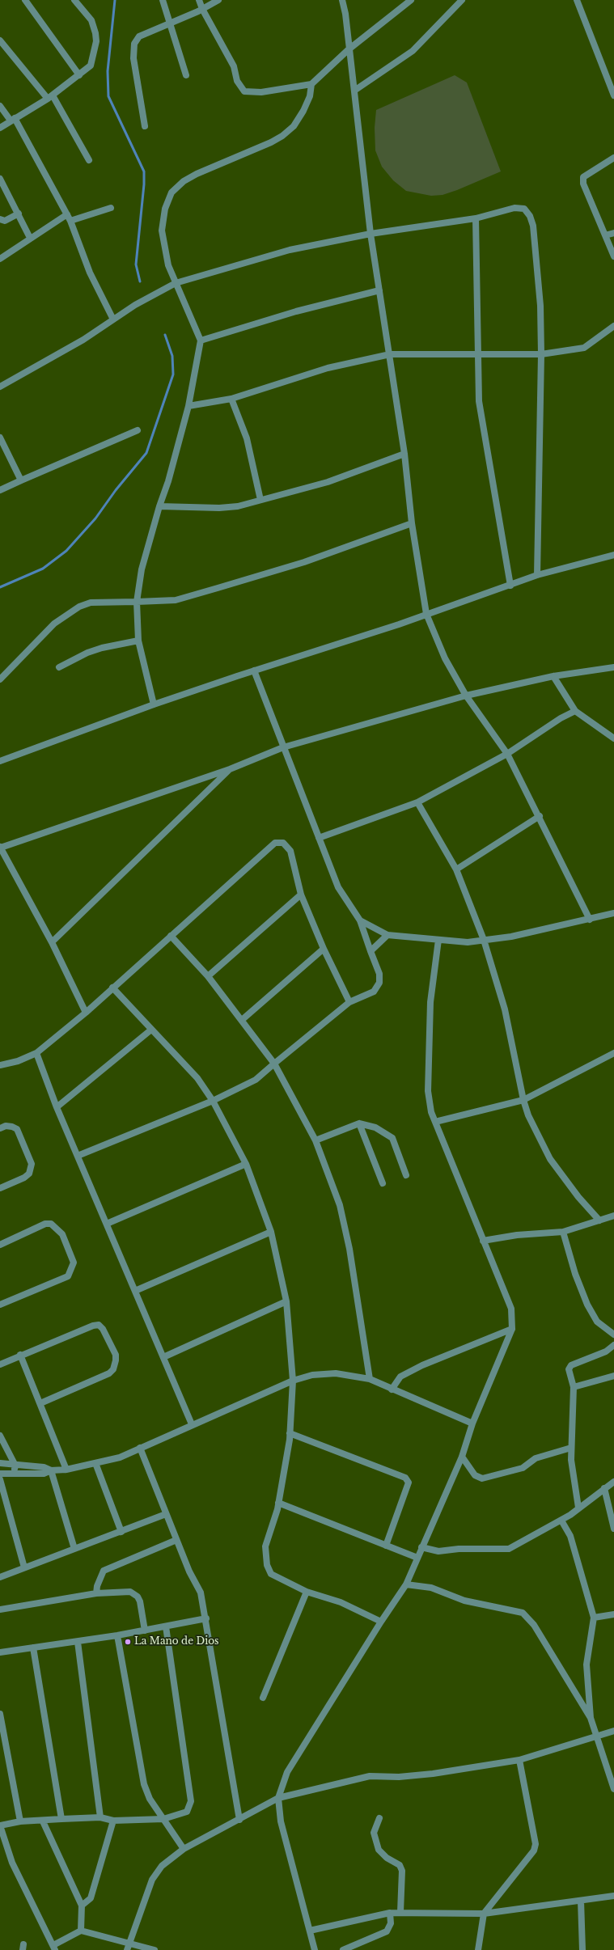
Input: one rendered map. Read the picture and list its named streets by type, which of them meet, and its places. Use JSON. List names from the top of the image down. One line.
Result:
{"places":["La Mano de Dios"]}
